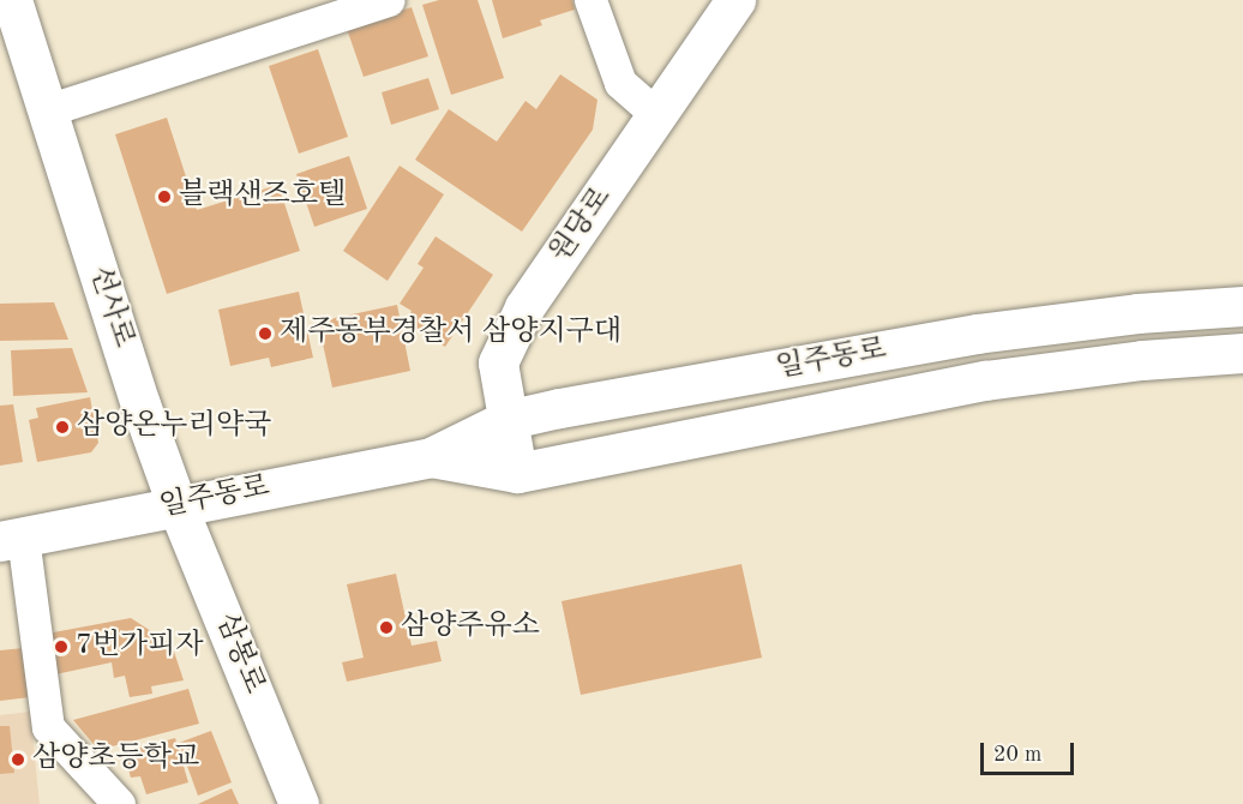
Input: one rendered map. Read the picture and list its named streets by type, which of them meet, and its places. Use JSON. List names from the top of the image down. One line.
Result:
{"streets":{"main road":["원당로","선사로","일주동로","삼봉로"]},"crossings":[["원당로","일주동로"],["선사로","일주동로"],["선사로","삼봉로"],["일주동로","삼봉로"]],"places":["블랙샌즈호텔","제주동부경찰서 삼양지구대","삼양온누리약국","삼양주유소","7번가피자","삼양초등학교"],"scale_bar":"20 m"}
